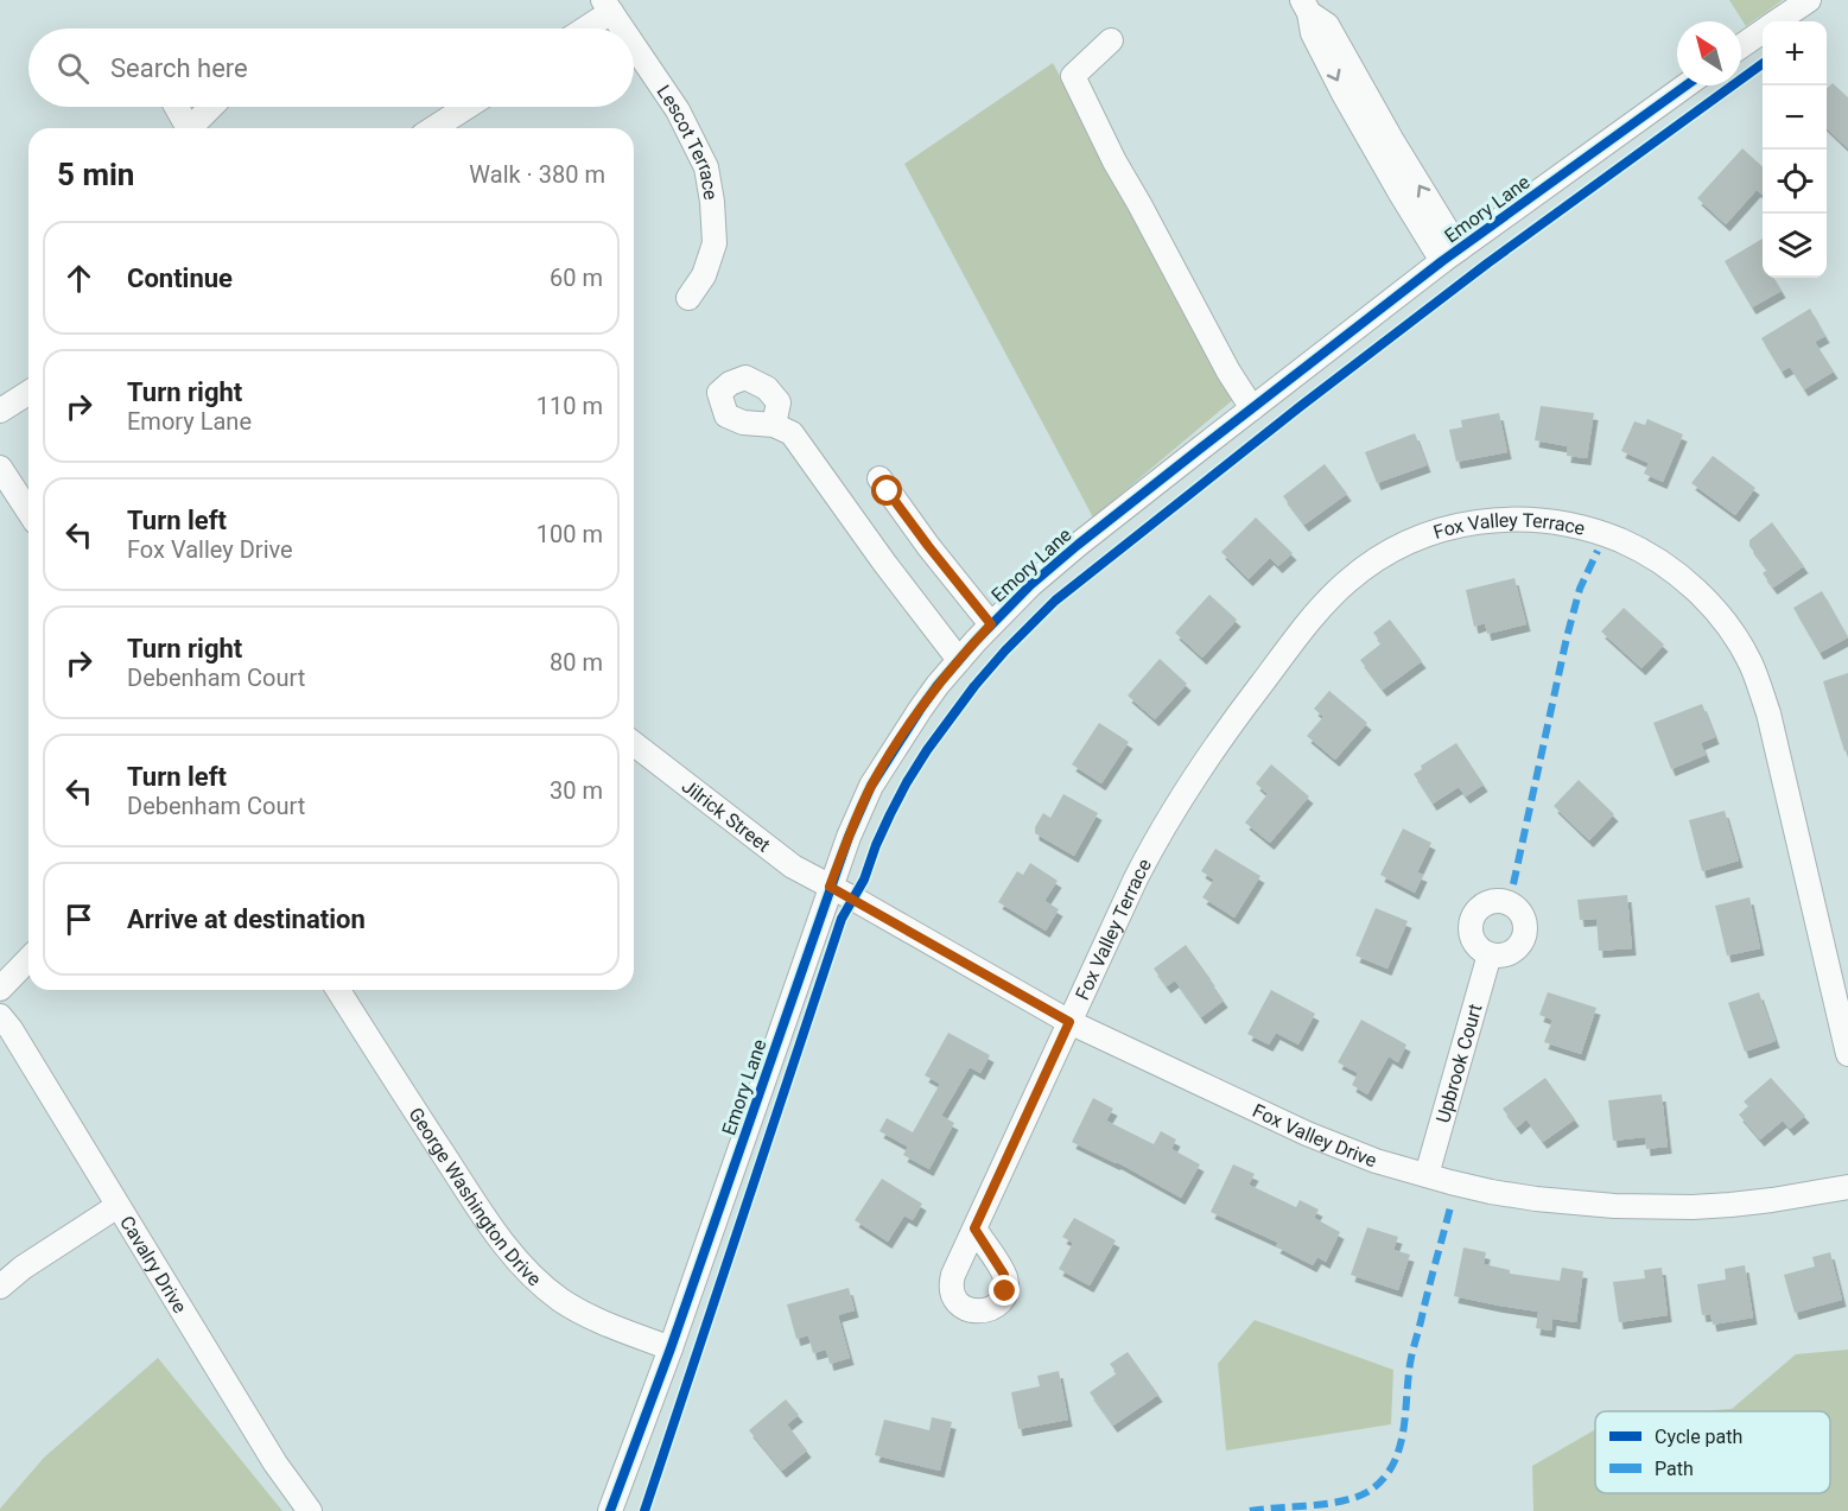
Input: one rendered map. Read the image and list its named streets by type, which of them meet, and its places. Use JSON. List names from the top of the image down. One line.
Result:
{"streets":{"street":["Lescot Terrace","Emory Lane","Fox Valley Terrace","Jilrick Street","Upbrook Court","Fox Valley Drive","George Washington Drive","Cavalry Drive"]},"crossings":[["Emory Lane","Jilrick Street"],["Emory Lane","Fox Valley Drive"],["Emory Lane","George Washington Drive"],["Fox Valley Terrace","Fox Valley Drive"],["Jilrick Street","Fox Valley Drive"],["Upbrook Court","Fox Valley Drive"]],"legend":["Cycle path","Path"],"north":"top left","page":{"map_buttons":["+","−"],"search":"Search here","heading":["5 min","Walk · 380 m"],"list":[["Continue","60 m"],["Turn right","Emory Lane","110 m"],["Turn left","Fox Valley Drive","100 m"],["Turn right","Debenham Court","80 m"],["Turn left","Debenham Court","30 m"],"Arrive at destination"]}}
